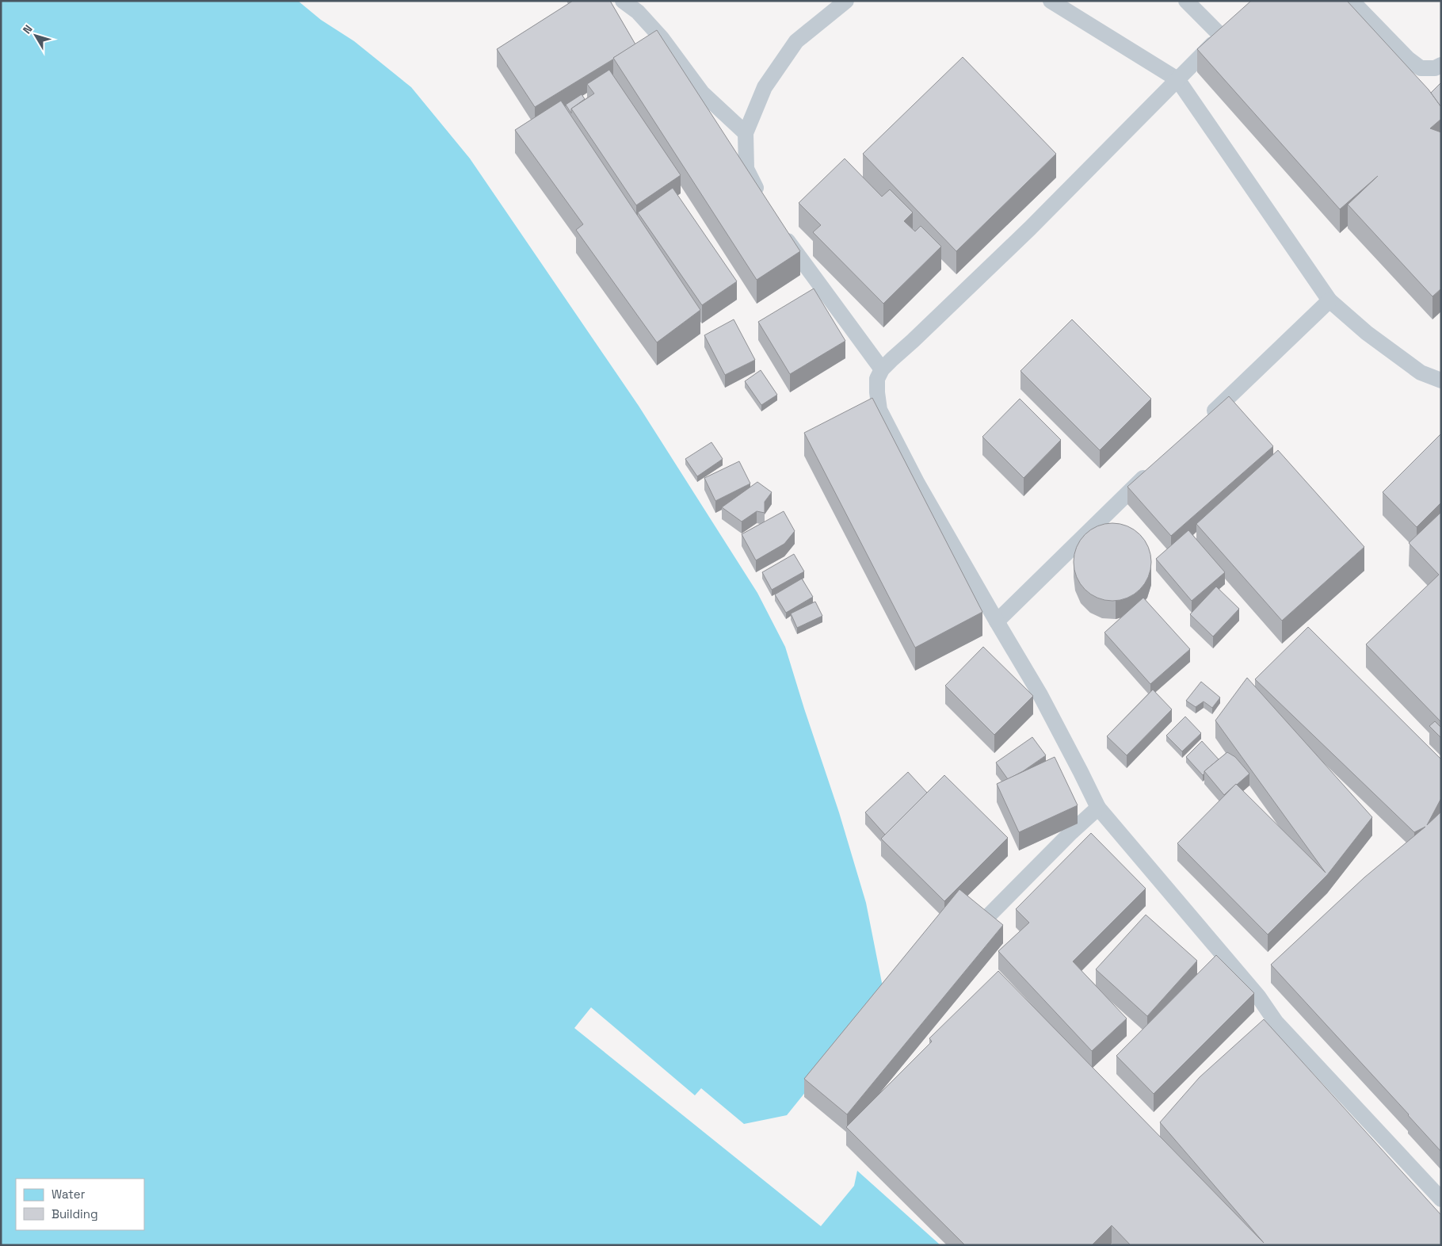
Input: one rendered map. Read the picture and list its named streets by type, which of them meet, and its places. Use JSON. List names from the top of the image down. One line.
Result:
{"legend":["Water","Building"],"north":"top left"}
